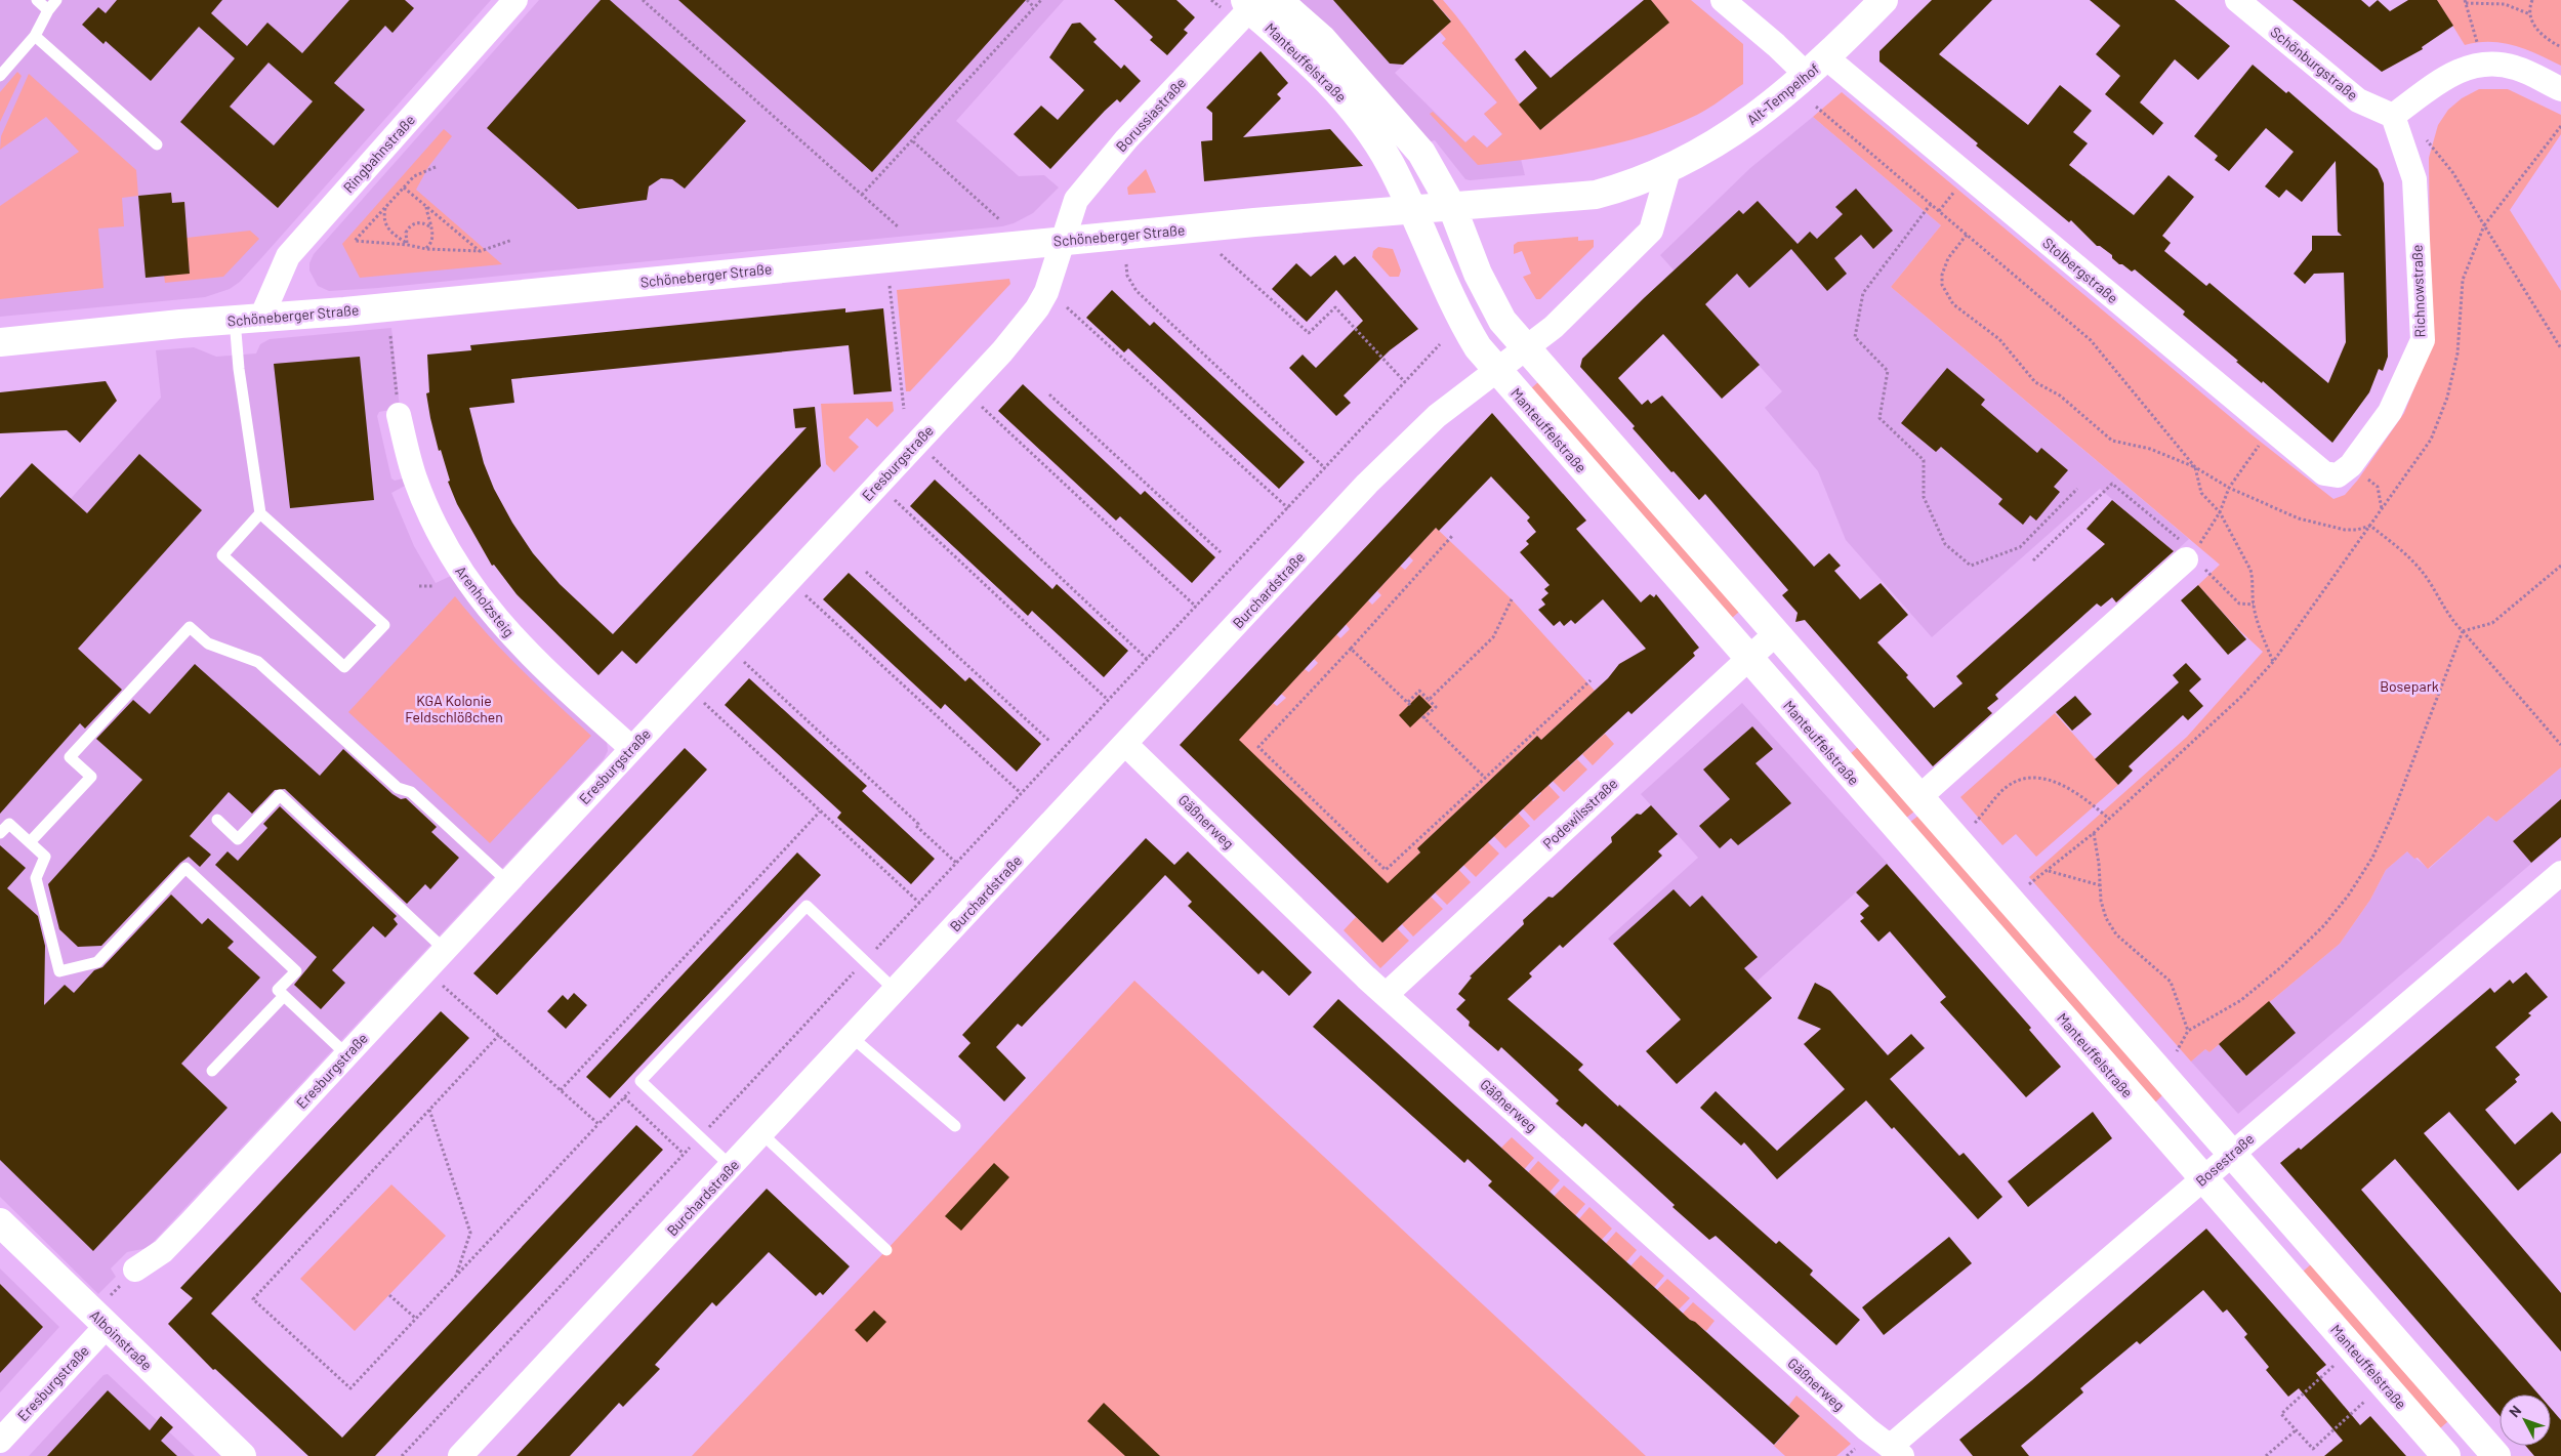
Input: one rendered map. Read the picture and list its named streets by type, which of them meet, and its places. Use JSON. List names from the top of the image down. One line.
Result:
{"streets":{"main road":["Manteuffelstraße","Alt-Tempelhof","Schöneberger Straße","Alboinstraße"],"street":["Schönburgstraße","Borussiastraße","Ringbahnstraße","Stolbergstraße","Richnowstraße","Eresburgstraße","Burchardstraße","Arenholzsteig","Podewilsstraße","Gäßnerweg","Bosestraße"]},"crossings":[["Manteuffelstraße","Alt-Tempelhof"],["Manteuffelstraße","Borussiastraße"],["Manteuffelstraße","Schöneberger Straße"],["Manteuffelstraße","Burchardstraße"],["Manteuffelstraße","Podewilsstraße"],["Manteuffelstraße","Bosestraße"],["Schönburgstraße","Richnowstraße"],["Alt-Tempelhof","Schöneberger Straße"],["Alt-Tempelhof","Stolbergstraße"],["Borussiastraße","Schöneberger Straße"],["Borussiastraße","Eresburgstraße"],["Ringbahnstraße","Schöneberger Straße"],["Schöneberger Straße","Eresburgstraße"],["Stolbergstraße","Richnowstraße"],["Eresburgstraße","Arenholzsteig"],["Eresburgstraße","Alboinstraße"],["Burchardstraße","Gäßnerweg"],["Podewilsstraße","Gäßnerweg"],["Gäßnerweg","Bosestraße"]],"parks":["Bosepark","KGA Kolonie Feldschlößchen"],"north":"top left"}
